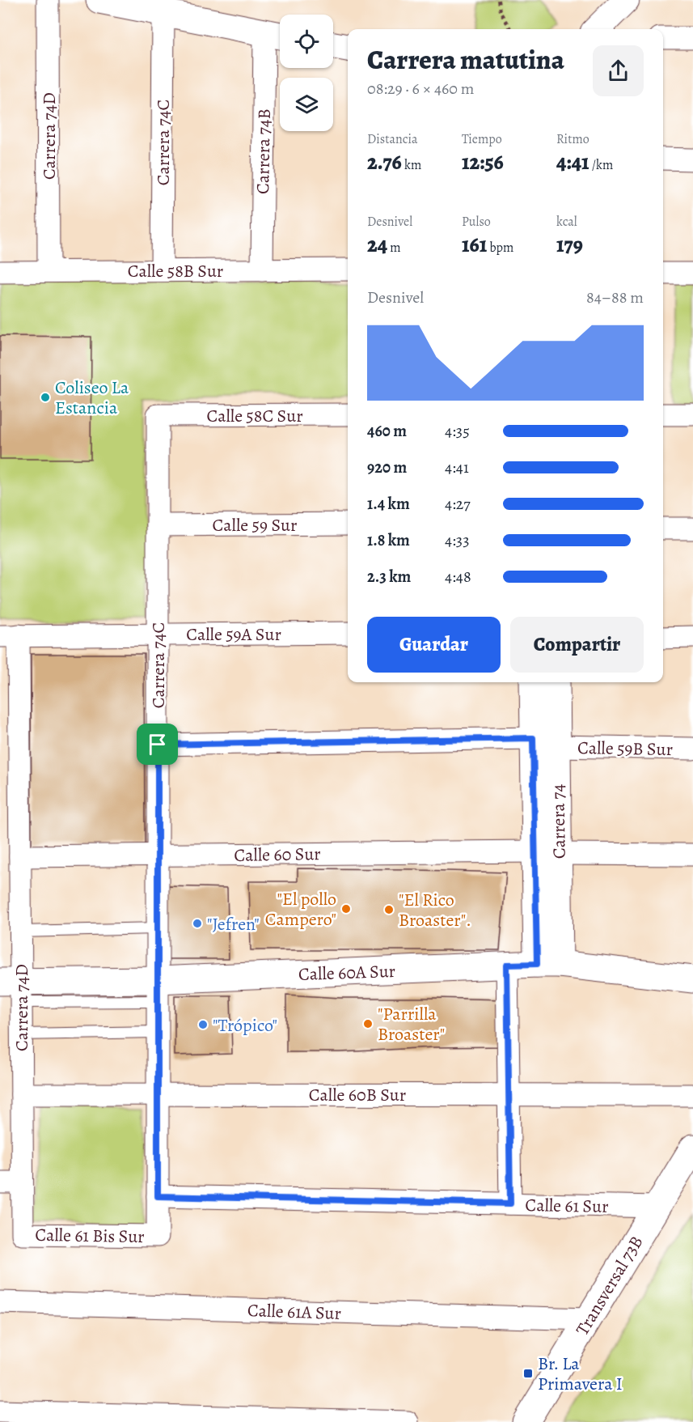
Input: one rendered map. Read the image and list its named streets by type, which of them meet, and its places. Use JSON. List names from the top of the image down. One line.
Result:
{"streets":{"street":["Carrera 74D","Carrera 74C","Carrera 74B","Calle 58B Sur","Calle 58C Sur","Calle 59 Sur","Calle 59A Sur","Calle 59B Sur","Carrera 74","Calle 60 Sur","Calle 60A Sur","Calle 60B Sur","Calle 61 Sur","Calle 61 Bis Sur","Transversal 73B","Calle 61A Sur"]},"crossings":[["Carrera 74D","Calle 58B Sur"],["Carrera 74D","Calle 59A Sur"],["Carrera 74D","Calle 60 Sur"],["Carrera 74D","Calle 60A Sur"],["Carrera 74D","Calle 60B Sur"],["Carrera 74D","Calle 61 Bis Sur"],["Carrera 74C","Calle 58B Sur"],["Carrera 74C","Calle 58C Sur"],["Carrera 74C","Calle 59 Sur"],["Carrera 74C","Calle 59A Sur"],["Carrera 74C","Calle 59B Sur"],["Carrera 74C","Calle 60 Sur"],["Carrera 74C","Calle 60A Sur"],["Carrera 74C","Calle 60B Sur"],["Carrera 74C","Calle 61 Sur"],["Carrera 74C","Calle 61 Bis Sur"],["Carrera 74B","Calle 58B Sur"],["Calle 59B Sur","Carrera 74"],["Carrera 74","Calle 60 Sur"],["Carrera 74","Calle 60A Sur"],["Calle 61 Sur","Transversal 73B"],["Transversal 73B","Calle 61A Sur"]],"places":{"other":["Coliseo La Estancia","\"El pollo Campero\"","\"El Rico Broaster\".","\"Jefren\"","\"Parrilla Broaster\"","\"Trópico\""],"transit":["Br. La Primavera I"]},"page":{"heading":["Carrera matutina","08:29 · 6 × 460 m"],"stats":[["Distancia","2.76 km"],["Tiempo","12:56"],["Ritmo","4:41 /km"],["Desnivel","24 m"],["Pulso","161 bpm"],["kcal","179"]],"chart":["Desnivel","84–88 m"],"list":[{"name":"460 m","note":"4:35"},{"name":"920 m","note":"4:41"},{"name":"1.4 km","note":"4:27"},{"name":"1.8 km","note":"4:33"},{"name":"2.3 km","note":"4:48"}],"buttons":["Guardar","Compartir"]}}
